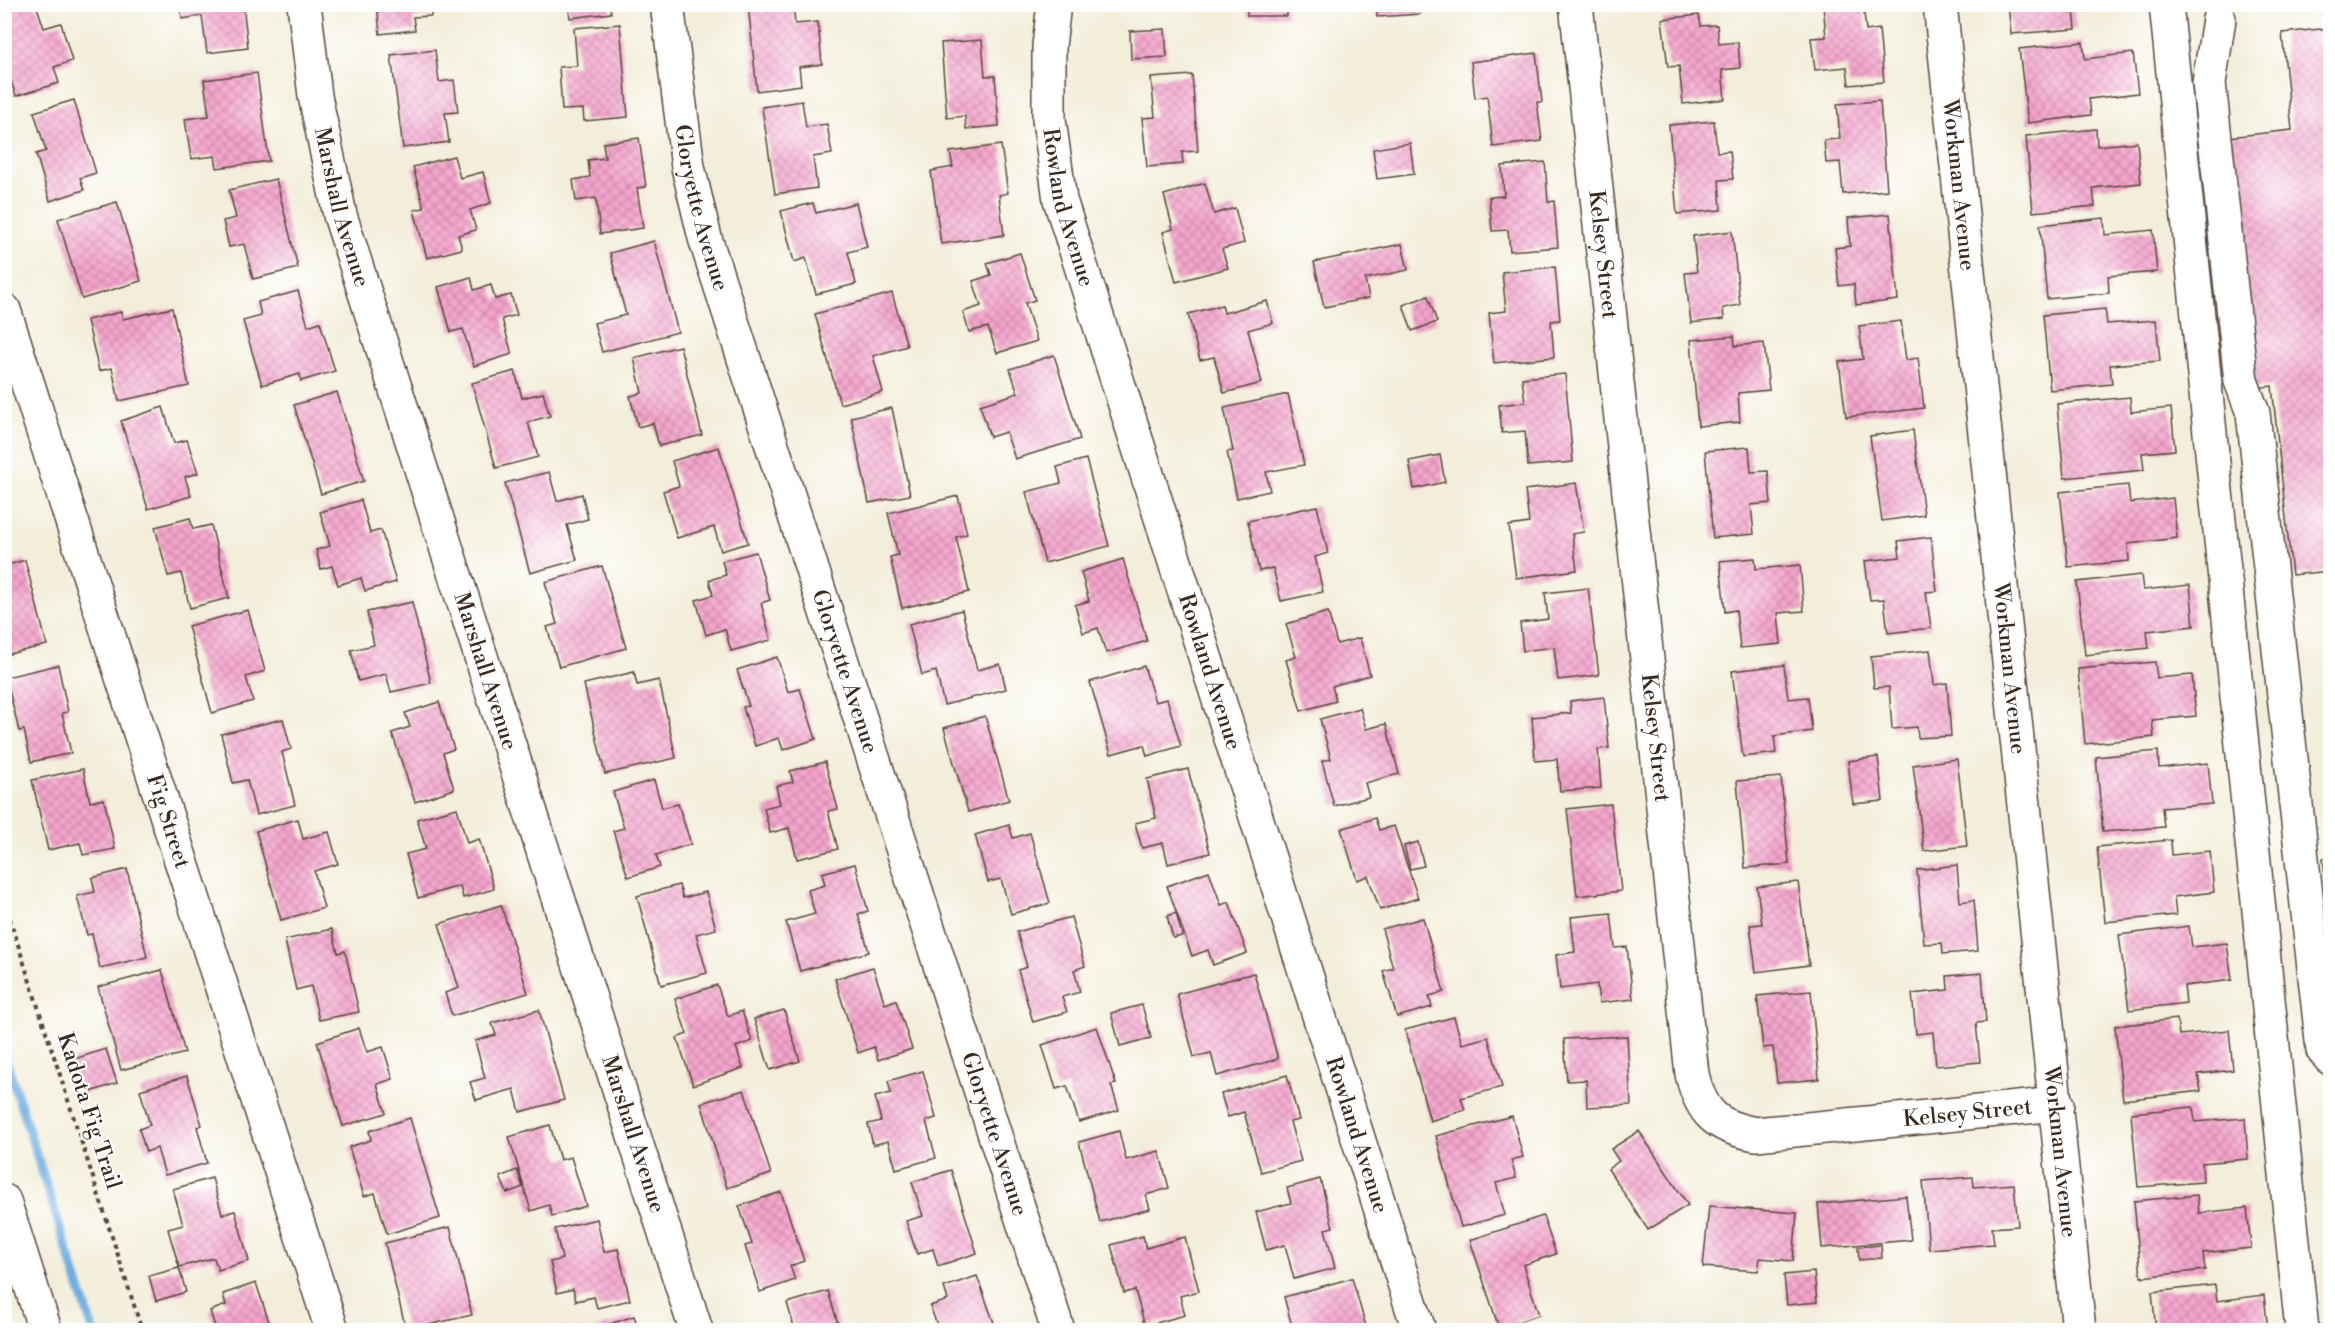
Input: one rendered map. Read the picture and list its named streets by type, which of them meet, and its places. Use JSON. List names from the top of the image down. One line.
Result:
{"streets":{"street":["Workman Avenue","Marshall Avenue","Gloryette Avenue","Rowland Avenue","Kelsey Street","Fig Street"],"path":["Kadota Fig Trail"]},"crossings":[["Workman Avenue","Kelsey Street"]]}
